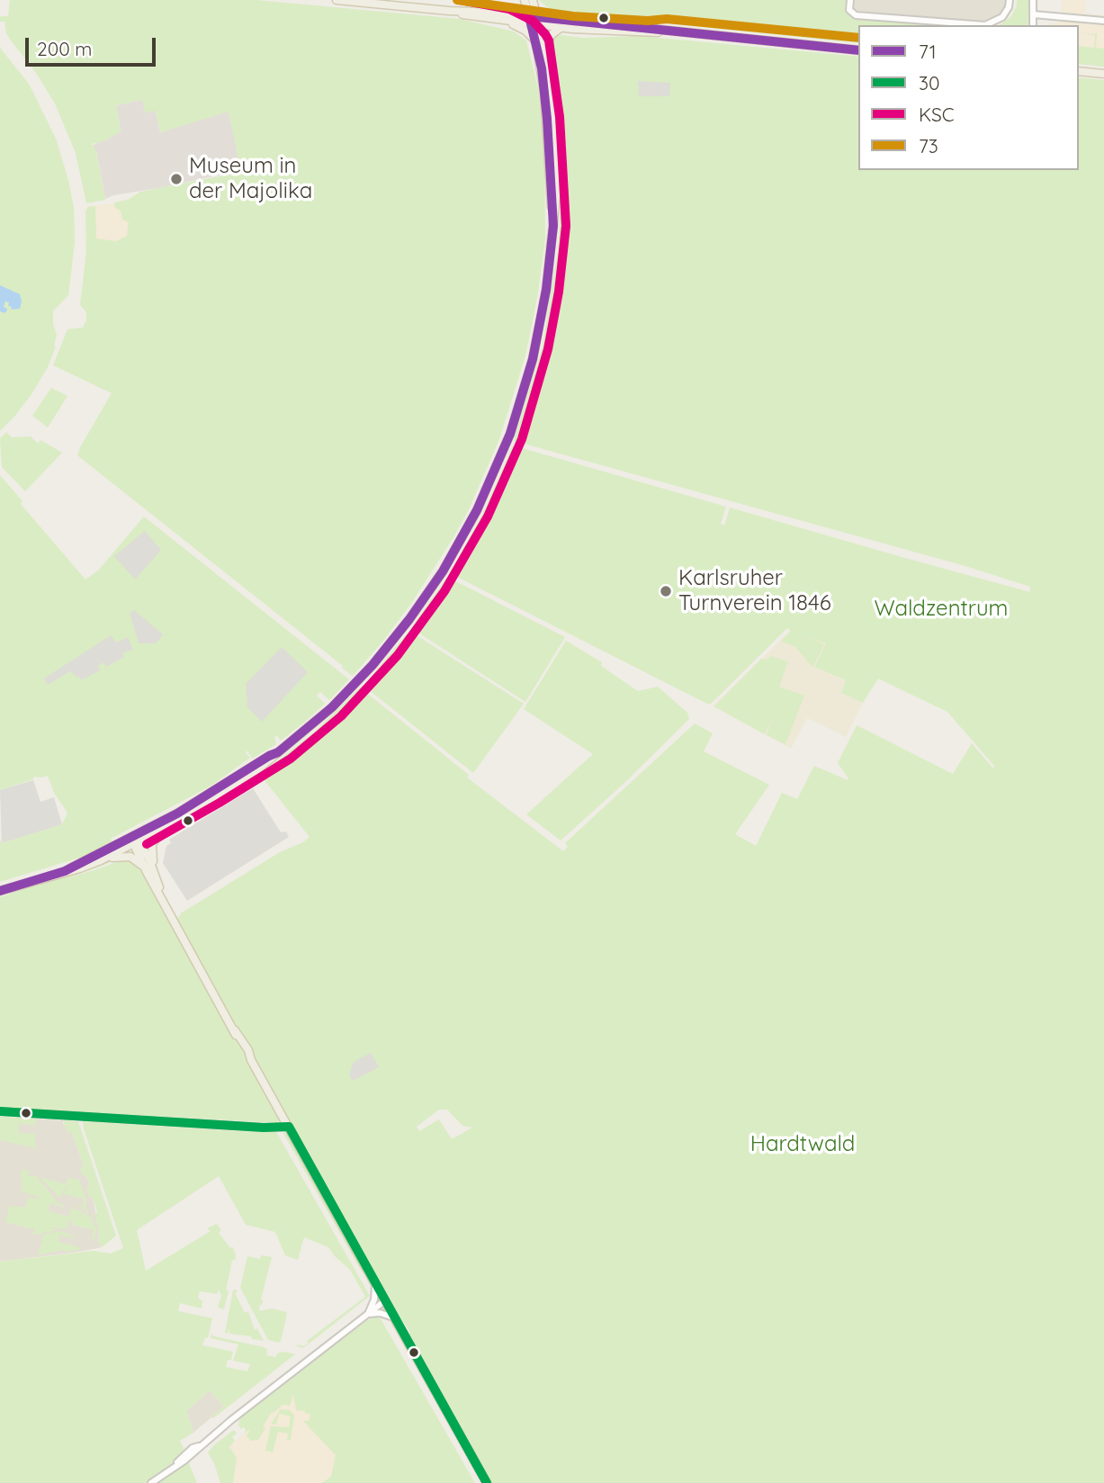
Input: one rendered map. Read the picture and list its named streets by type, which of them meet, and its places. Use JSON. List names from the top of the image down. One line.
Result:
{"parks":["Waldzentrum","Hardtwald"],"places":["Museum in der Majolika","Karlsruher Turnverein 1846"],"lines":["transit line KSC","transit line 73","transit line 71","transit line 30"],"legend":["71","30","KSC","73"],"scale_bar":"200 m"}
